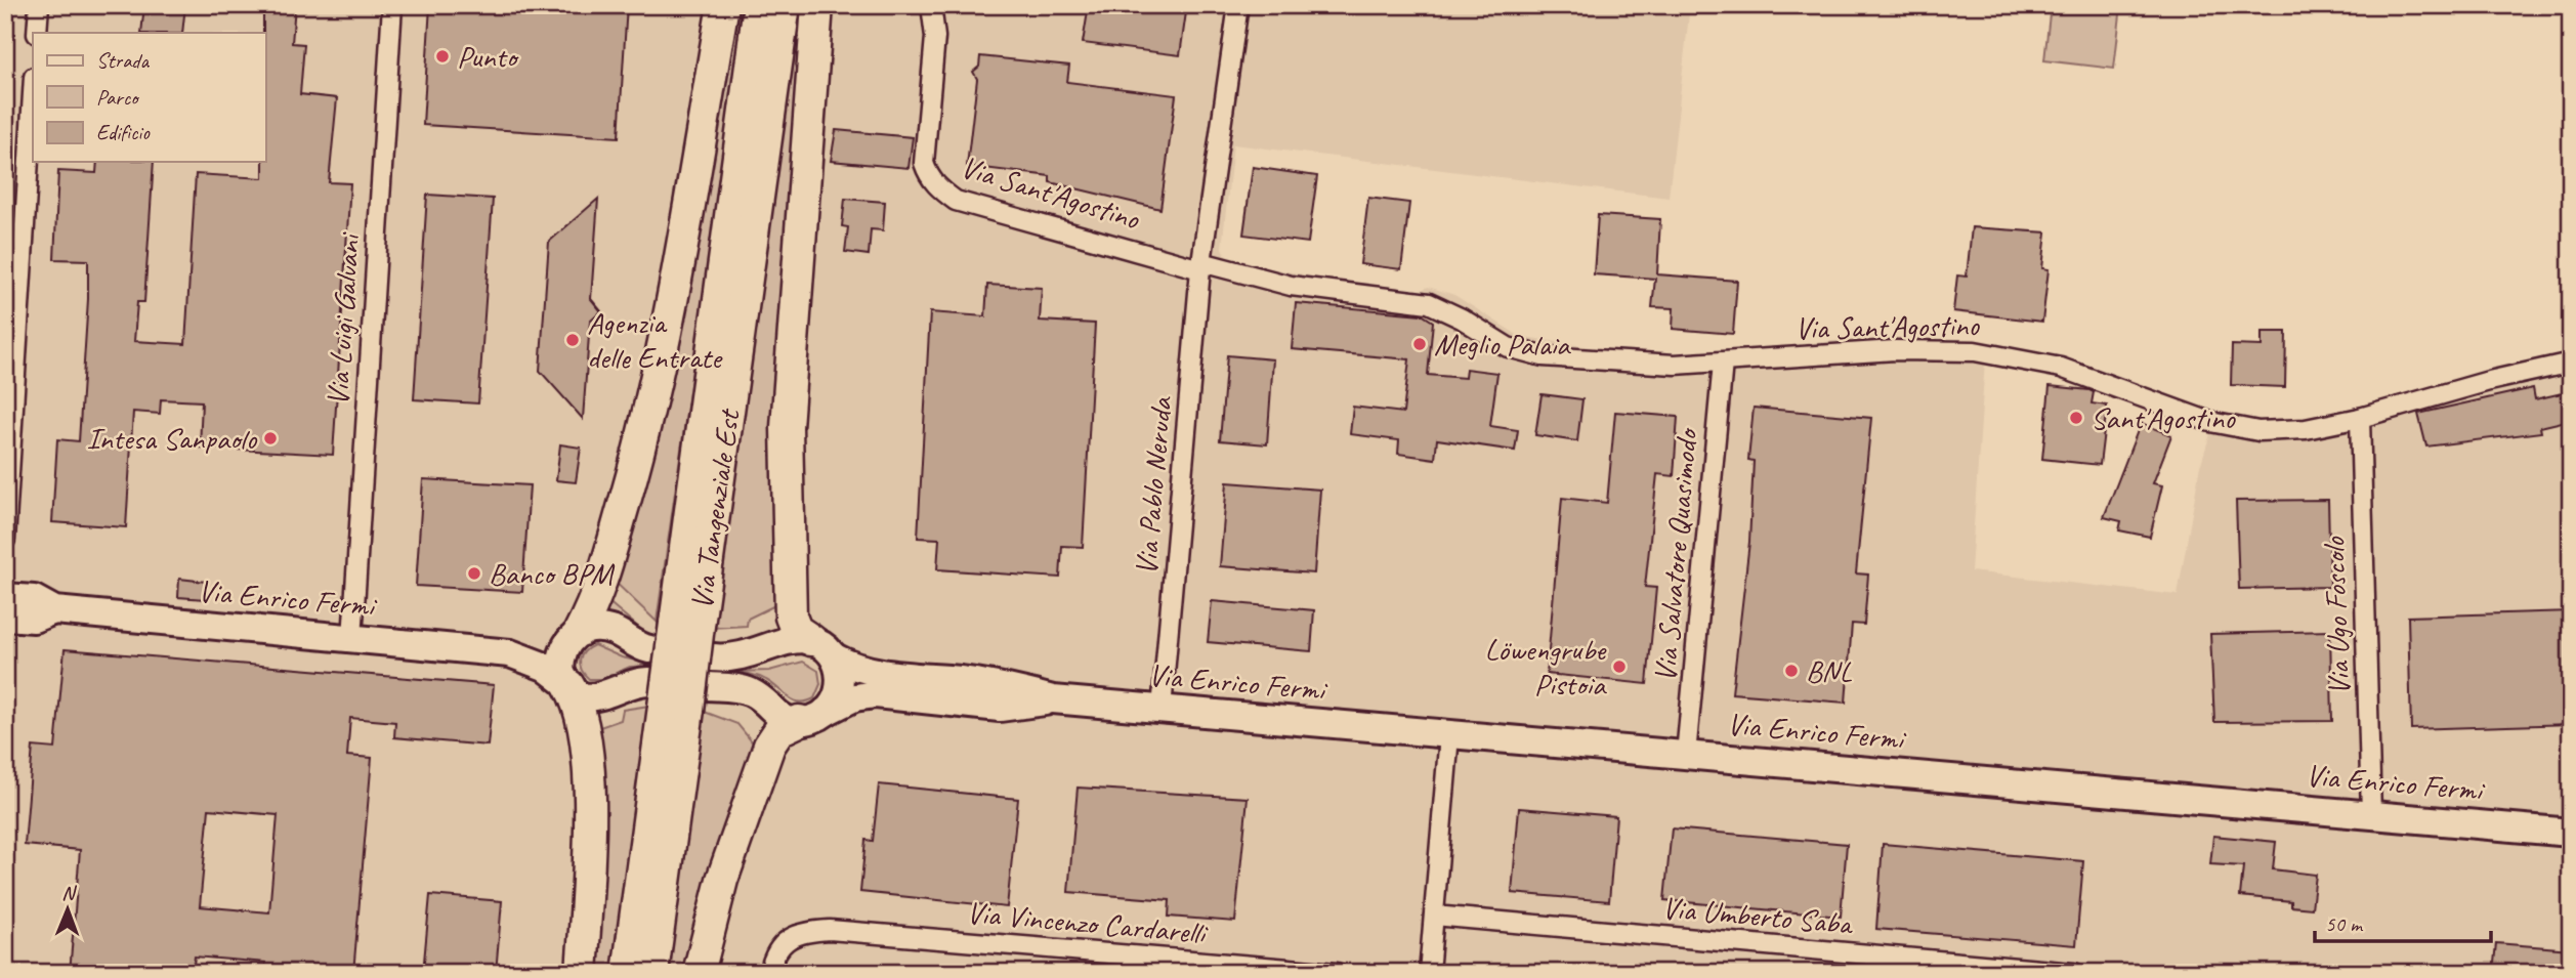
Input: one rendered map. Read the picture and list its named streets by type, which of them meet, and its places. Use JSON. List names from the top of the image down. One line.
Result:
{"streets":{"main road":["Via Tangenziale Est"],"street":["Via Sant'Agostino","Via Luigi Galvani","Via Pablo Neruda","Via Salvatore Quasimodo","Via Enrico Fermi","Via Ugo Foscolo","Via Umberto Saba","Via Vincenzo Cardarelli"]},"crossings":[["Via Sant'Agostino","Via Pablo Neruda"],["Via Sant'Agostino","Via Salvatore Quasimodo"],["Via Sant'Agostino","Via Ugo Foscolo"],["Via Luigi Galvani","Via Enrico Fermi"],["Via Pablo Neruda","Via Enrico Fermi"],["Via Tangenziale Est","Via Enrico Fermi"],["Via Salvatore Quasimodo","Via Enrico Fermi"],["Via Enrico Fermi","Via Ugo Foscolo"]],"places":["Punto","Agenzia delle Entrate","Meglio Palaia","Sant'Agostino","Intesa Sanpaolo","Banco BPM","Löwengrube Pistoia","BNL"],"legend":["Strada","Parco","Edificio"],"scale_bar":"50 m","north":"top"}
